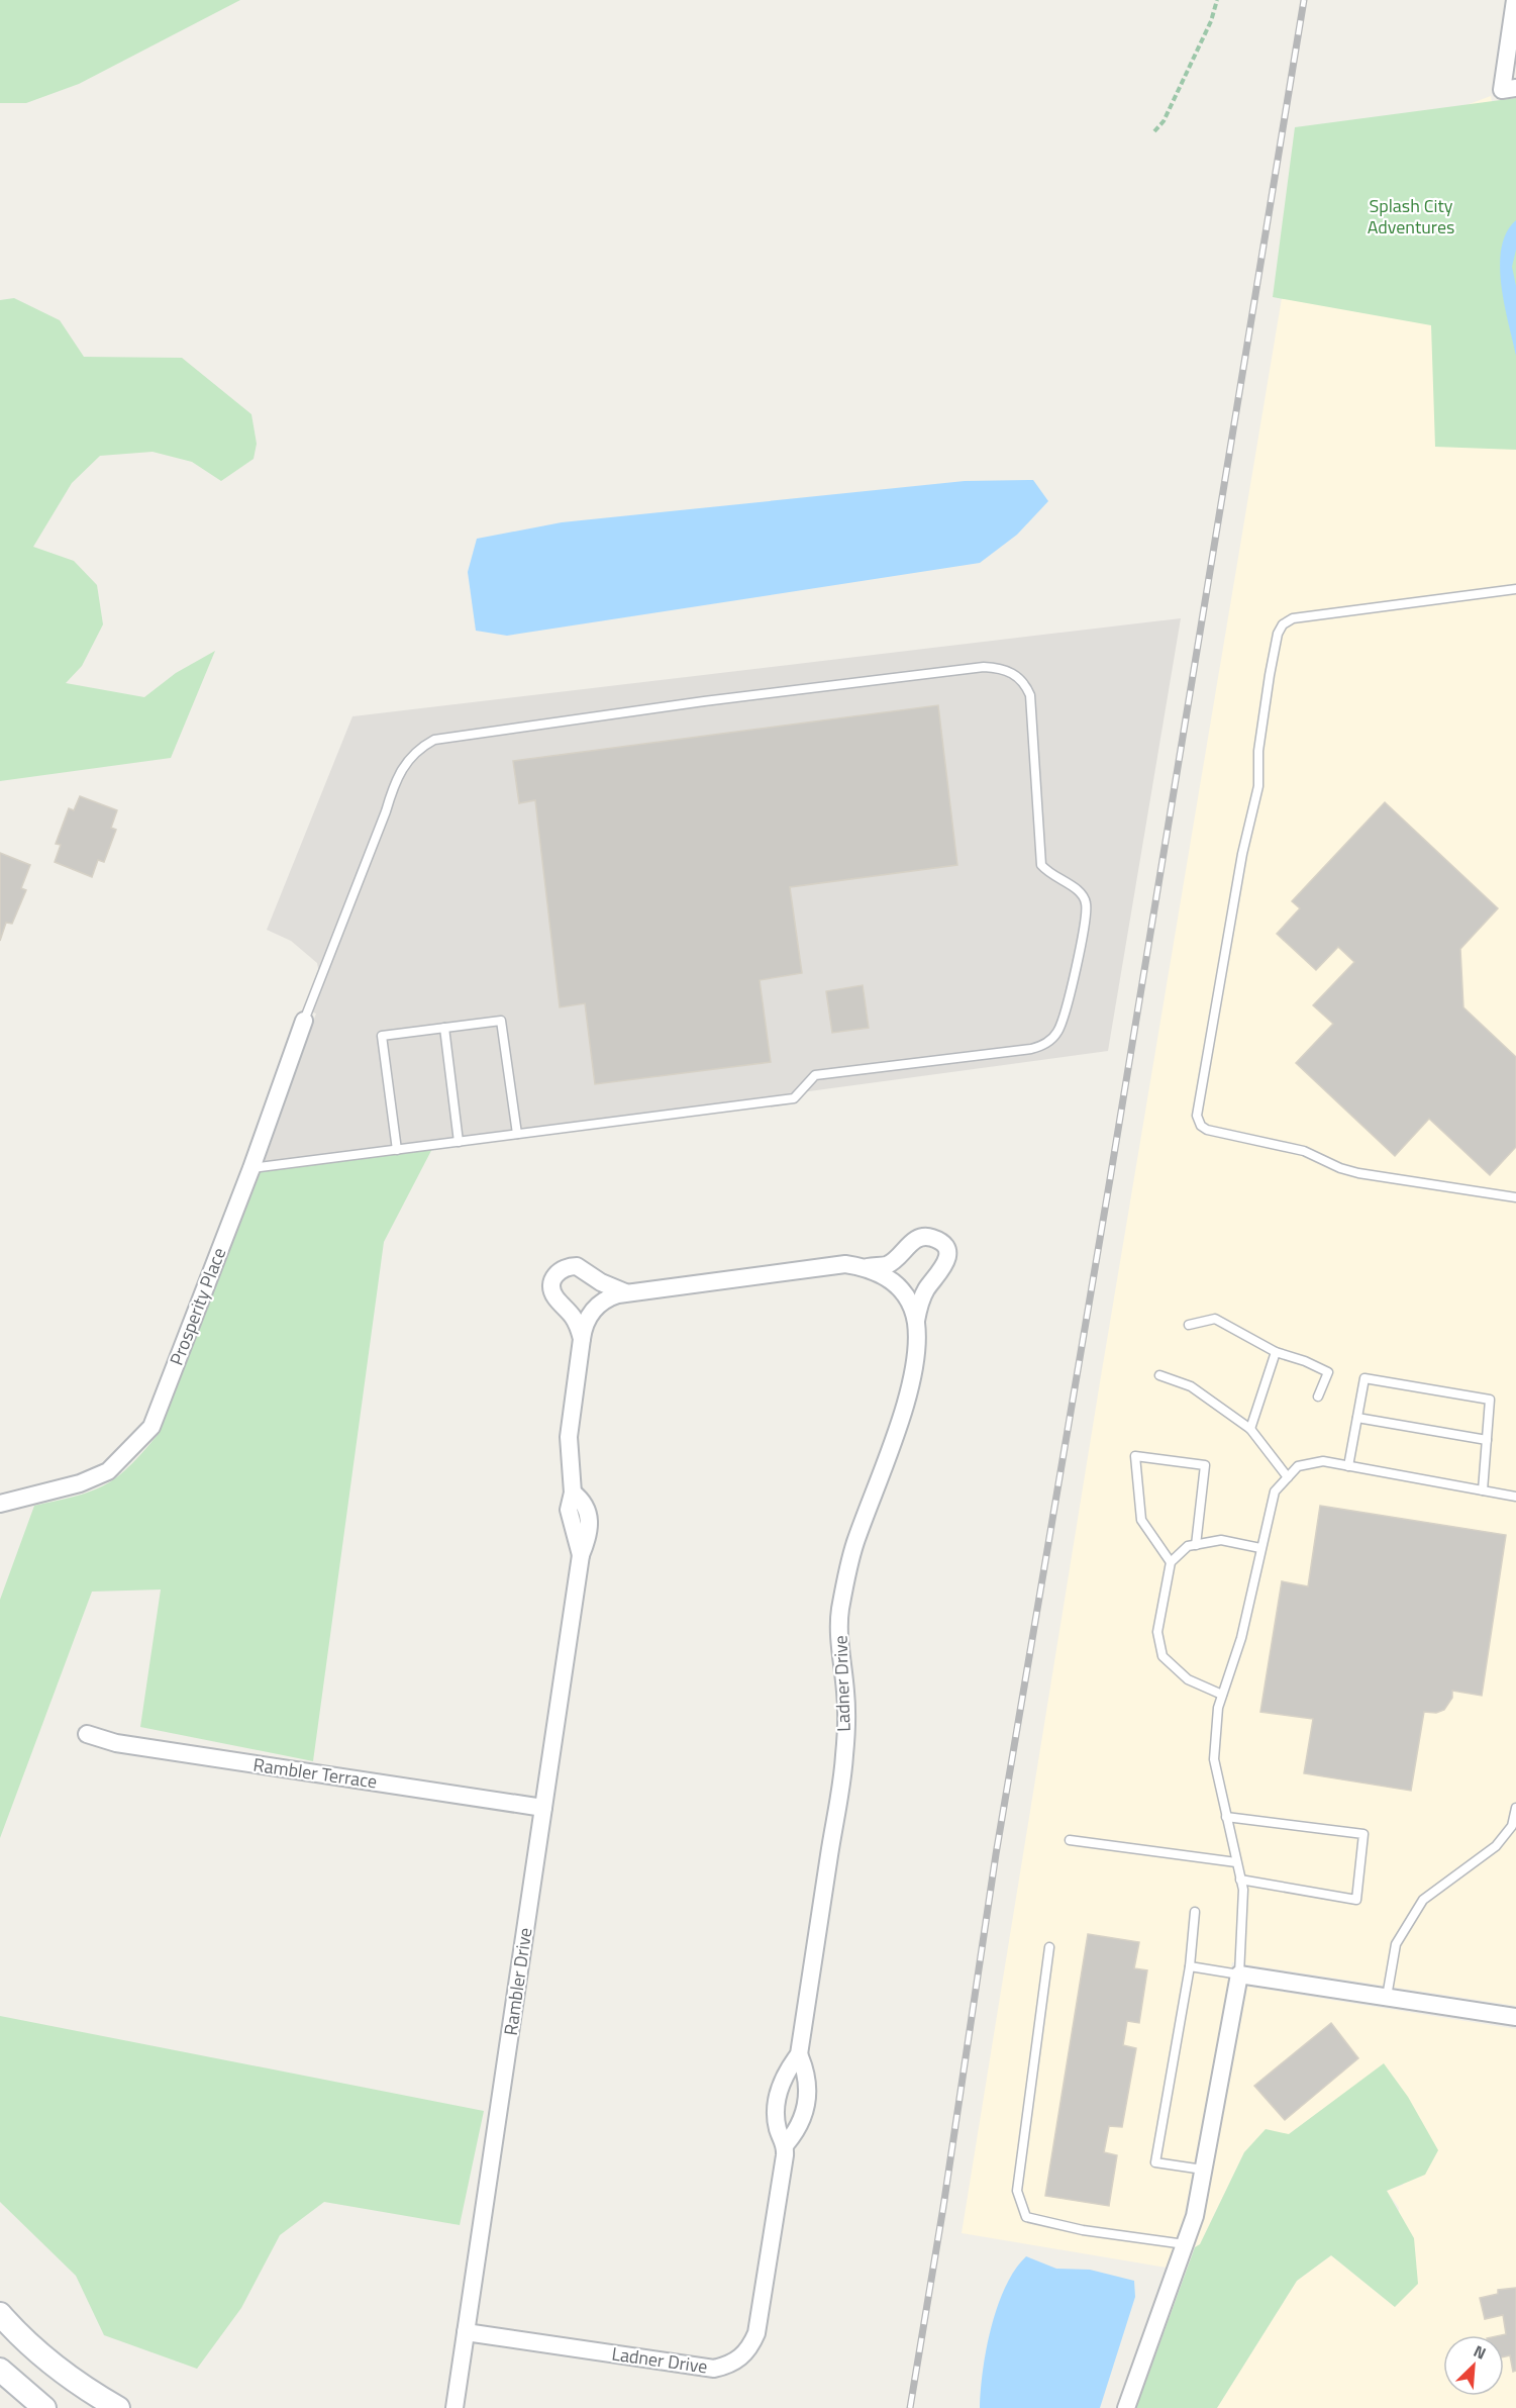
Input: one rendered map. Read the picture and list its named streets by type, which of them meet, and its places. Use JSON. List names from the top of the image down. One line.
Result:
{"streets":{"street":["Prosperity Place","Ladner Drive","Rambler Terrace","Rambler Drive"]},"crossings":[["Ladner Drive","Rambler Drive"],["Rambler Terrace","Rambler Drive"]],"parks":["Splash City Adventures"],"north":"top right"}
